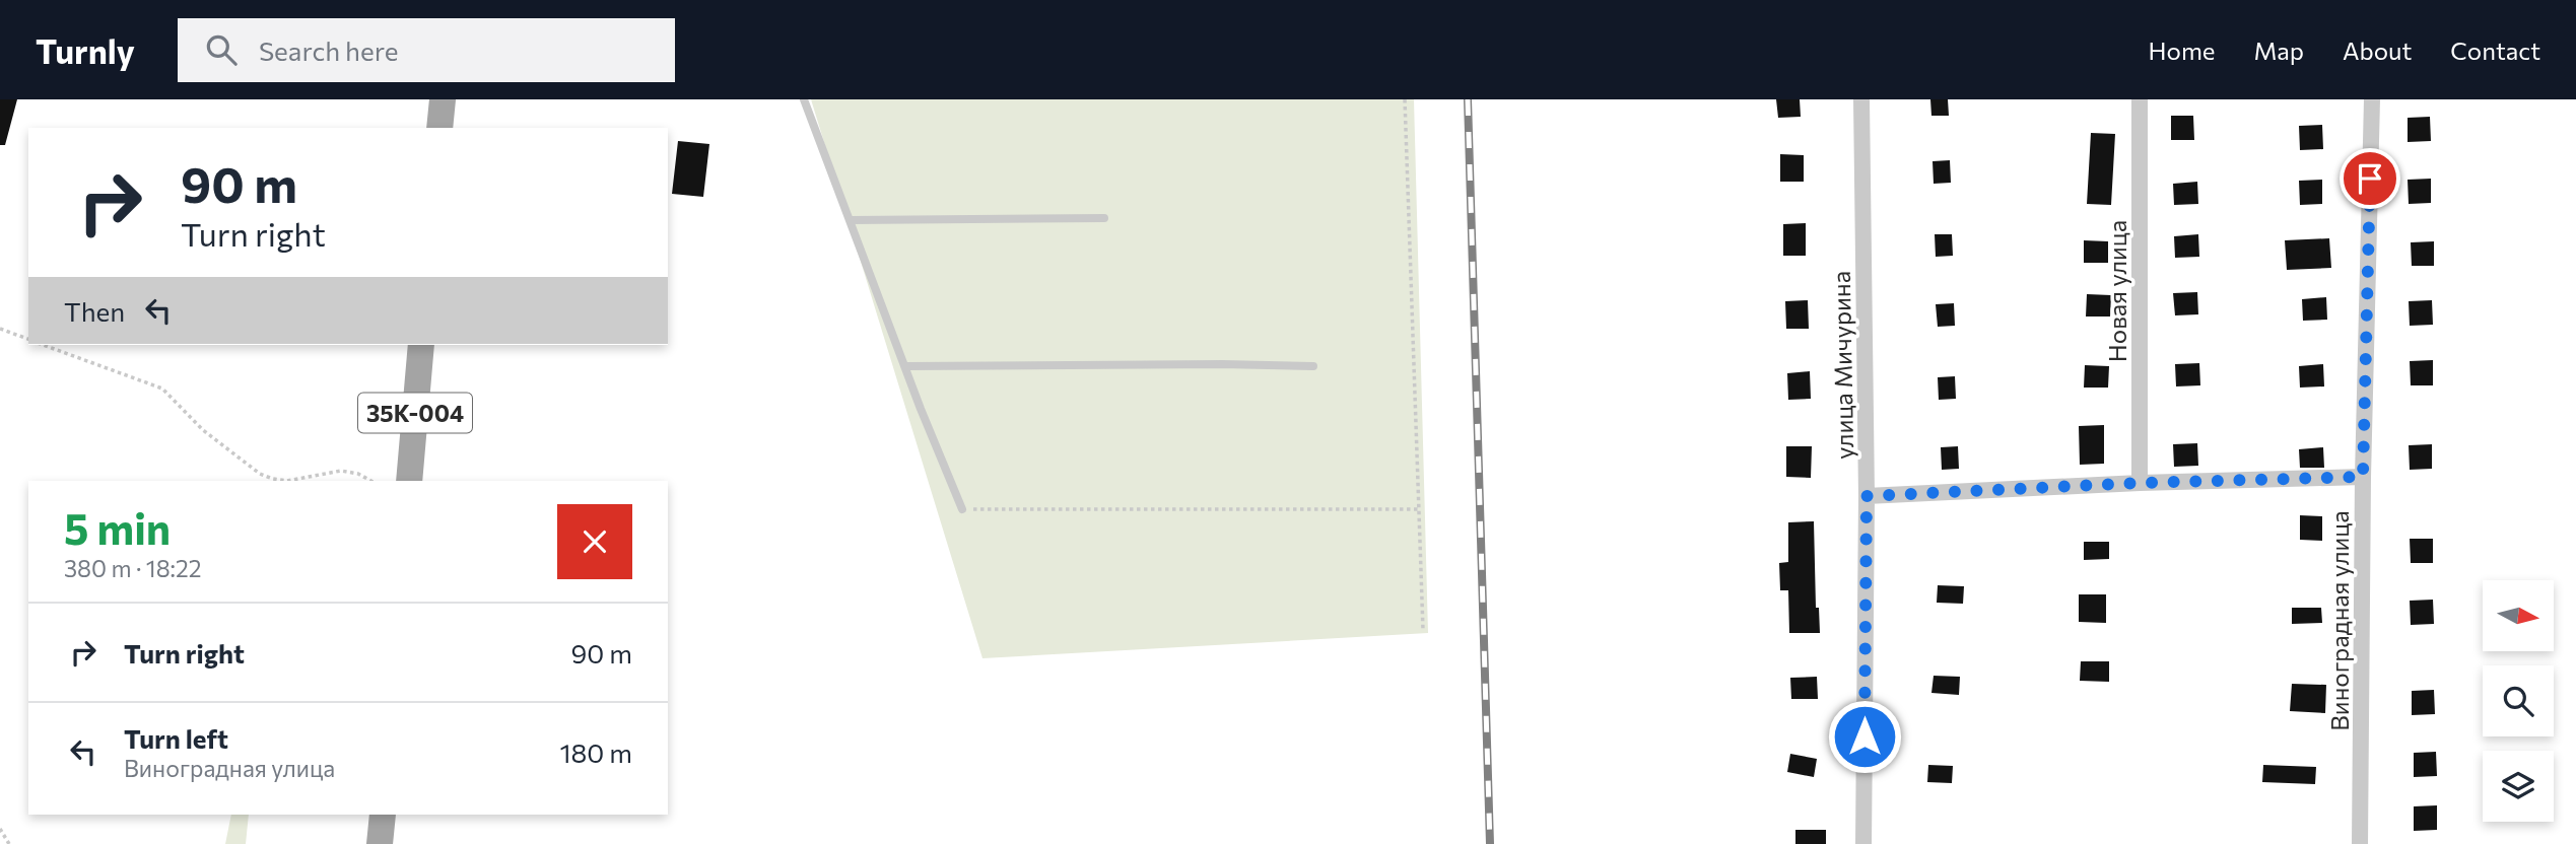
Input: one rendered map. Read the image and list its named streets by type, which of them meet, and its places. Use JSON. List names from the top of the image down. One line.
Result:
{"streets":{"main road":["35К-004"],"street":["Новая улица","улица Мичурина","Виноградная улица"]},"north":"right","page":{"header":"Turnly","search":"Search here","nav":["Home","Map","About","Contact"],"turn":["90 m","Turn right"],"then":"Then","heading":["5 min","380 m · 18:22"],"list":[{"name":"Turn right","value":"90 m"},{"name":"Turn left","note":"Виноградная улица","value":"180 m"}]}}
